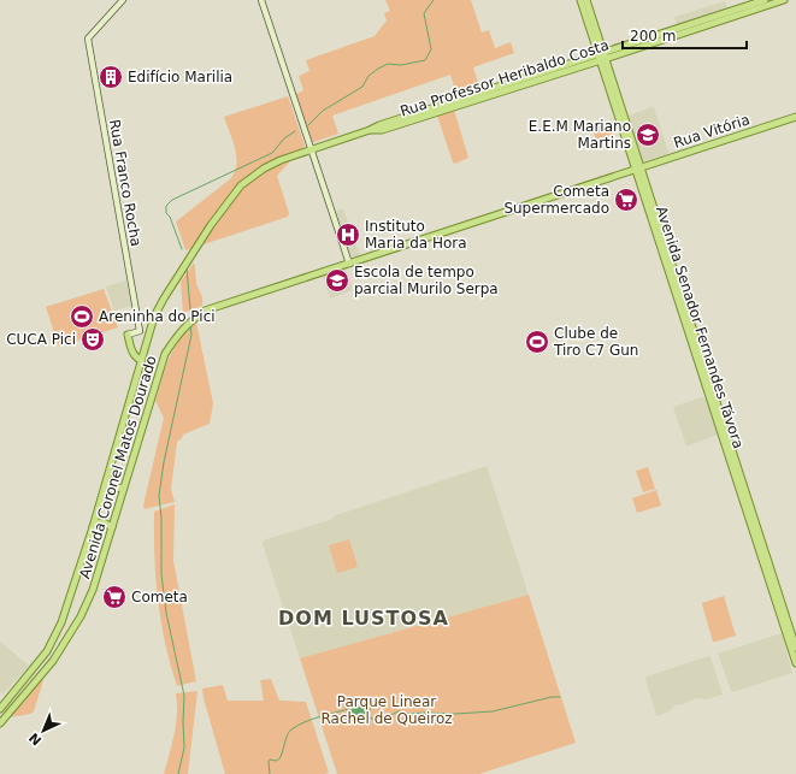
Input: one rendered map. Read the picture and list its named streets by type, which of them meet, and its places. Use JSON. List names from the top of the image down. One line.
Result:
{"streets":{"main road":["Rua Professor Heribaldo Costa","Rua Vitória","Rua Franco Rocha","Avenida Senador Fernandes Távora","Avenida Coronel Matos Dourado"]},"crossings":[["Rua Professor Heribaldo Costa","Avenida Senador Fernandes Távora"],["Rua Professor Heribaldo Costa","Avenida Coronel Matos Dourado"],["Rua Vitória","Avenida Senador Fernandes Távora"],["Rua Vitória","Avenida Coronel Matos Dourado"],["Avenida Senador Fernandes Távora","Avenida Coronel Matos Dourado"]],"districts":["DOM LUSTOSA"],"parks":["Parque Linear Rachel de Queiroz"],"places":{"building":["Edifício Marilia"],"school or university":["E.E.M Mariano Martins","Escola de tempo parcial Murilo Serpa"],"supermarket":["Cometa Supermercado","Cometa"],"hospital":["Instituto Maria da Hora"],"sports":["Areninha do Pici","Clube de Tiro C7 Gun"],"theatre":["CUCA Pici"]},"scale_bar":"200 m","north":"bottom left"}
